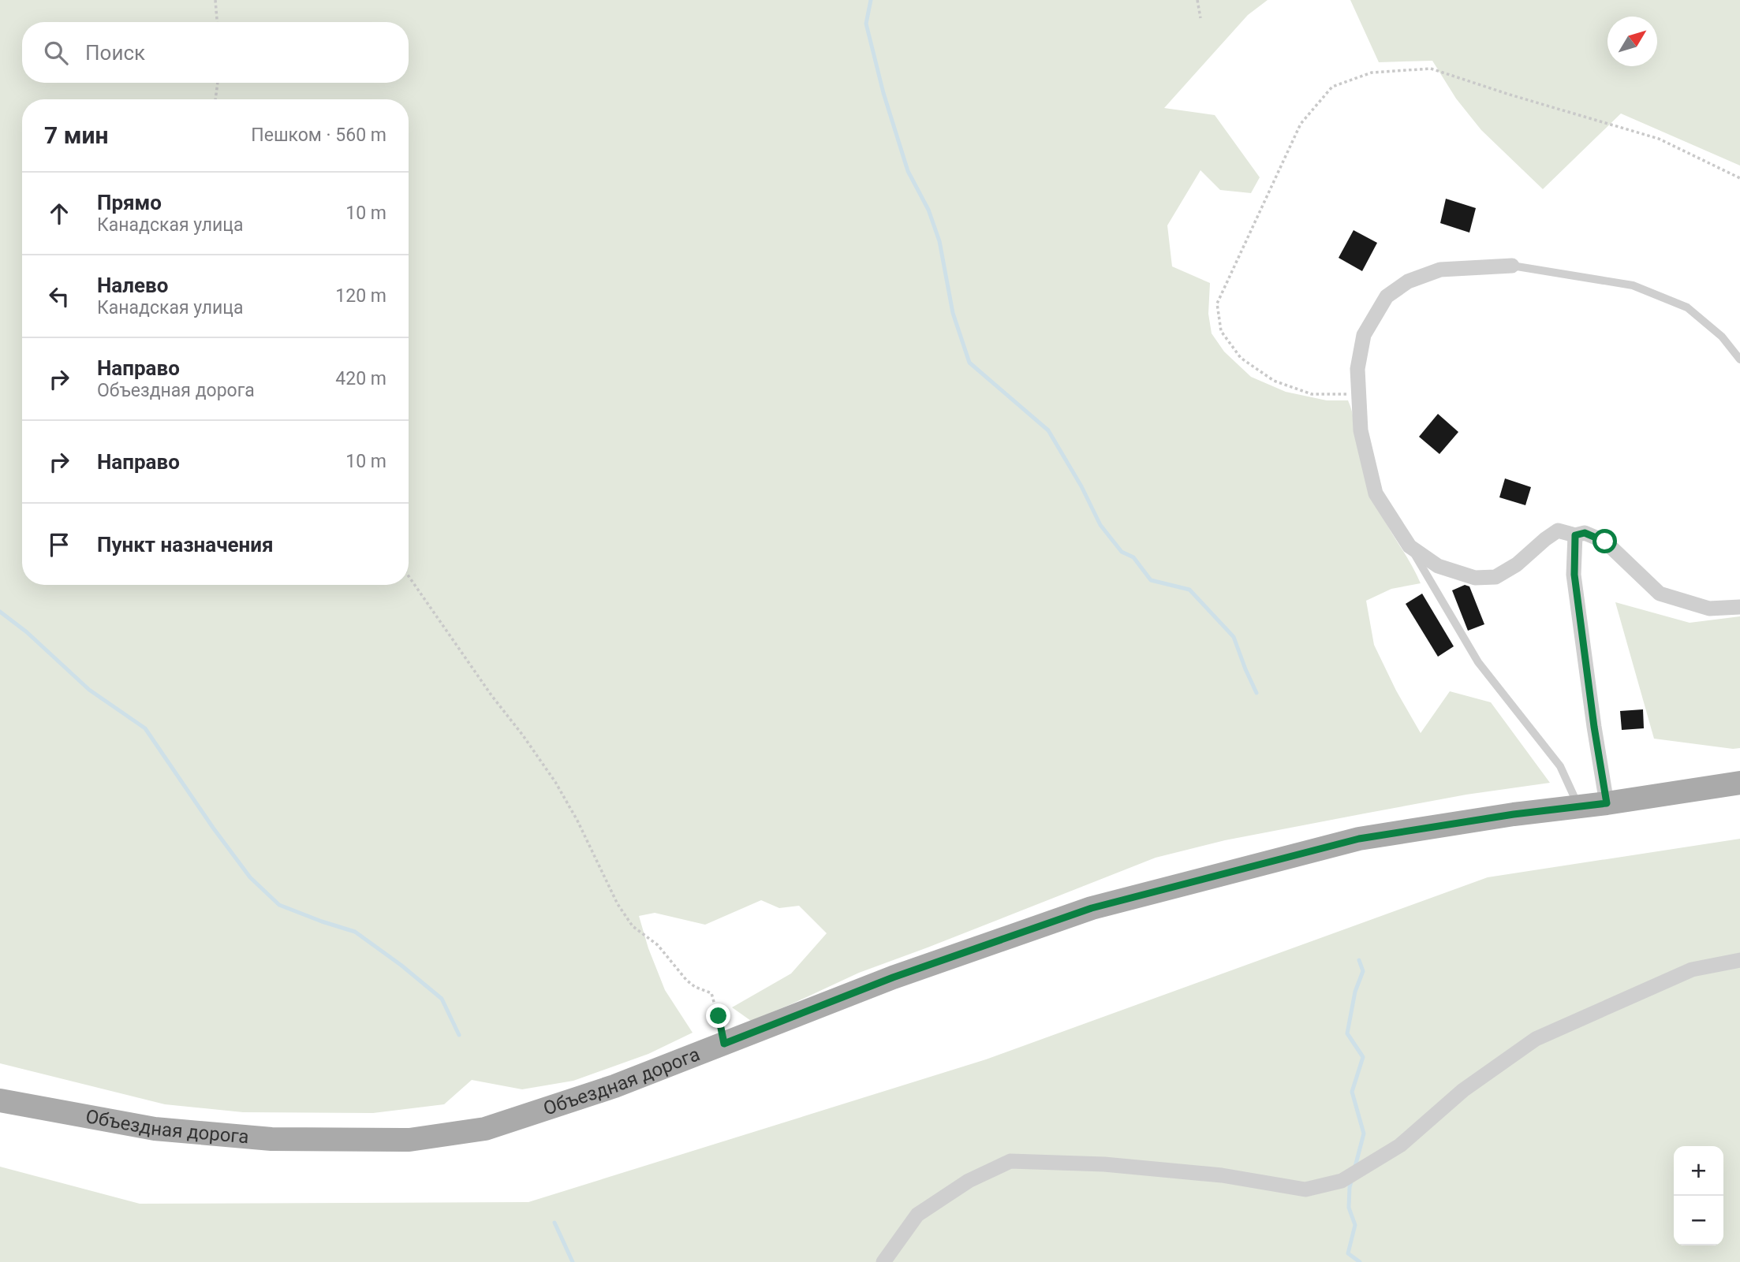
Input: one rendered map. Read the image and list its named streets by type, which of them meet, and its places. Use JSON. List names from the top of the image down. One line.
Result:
{"streets":{"main road":["Объездная дорога"]},"north":"top right","page":{"search":"Поиск","heading":["7 мин","Пешком · 560 m"],"list":[["Прямо","Канадская улица","10 m"],["Налево","Канадская улица","120 m"],["Направо","Объездная дорога","420 m"],["Направо","10 m"],"Пункт назначения"],"map_buttons":["+","−"]}}
